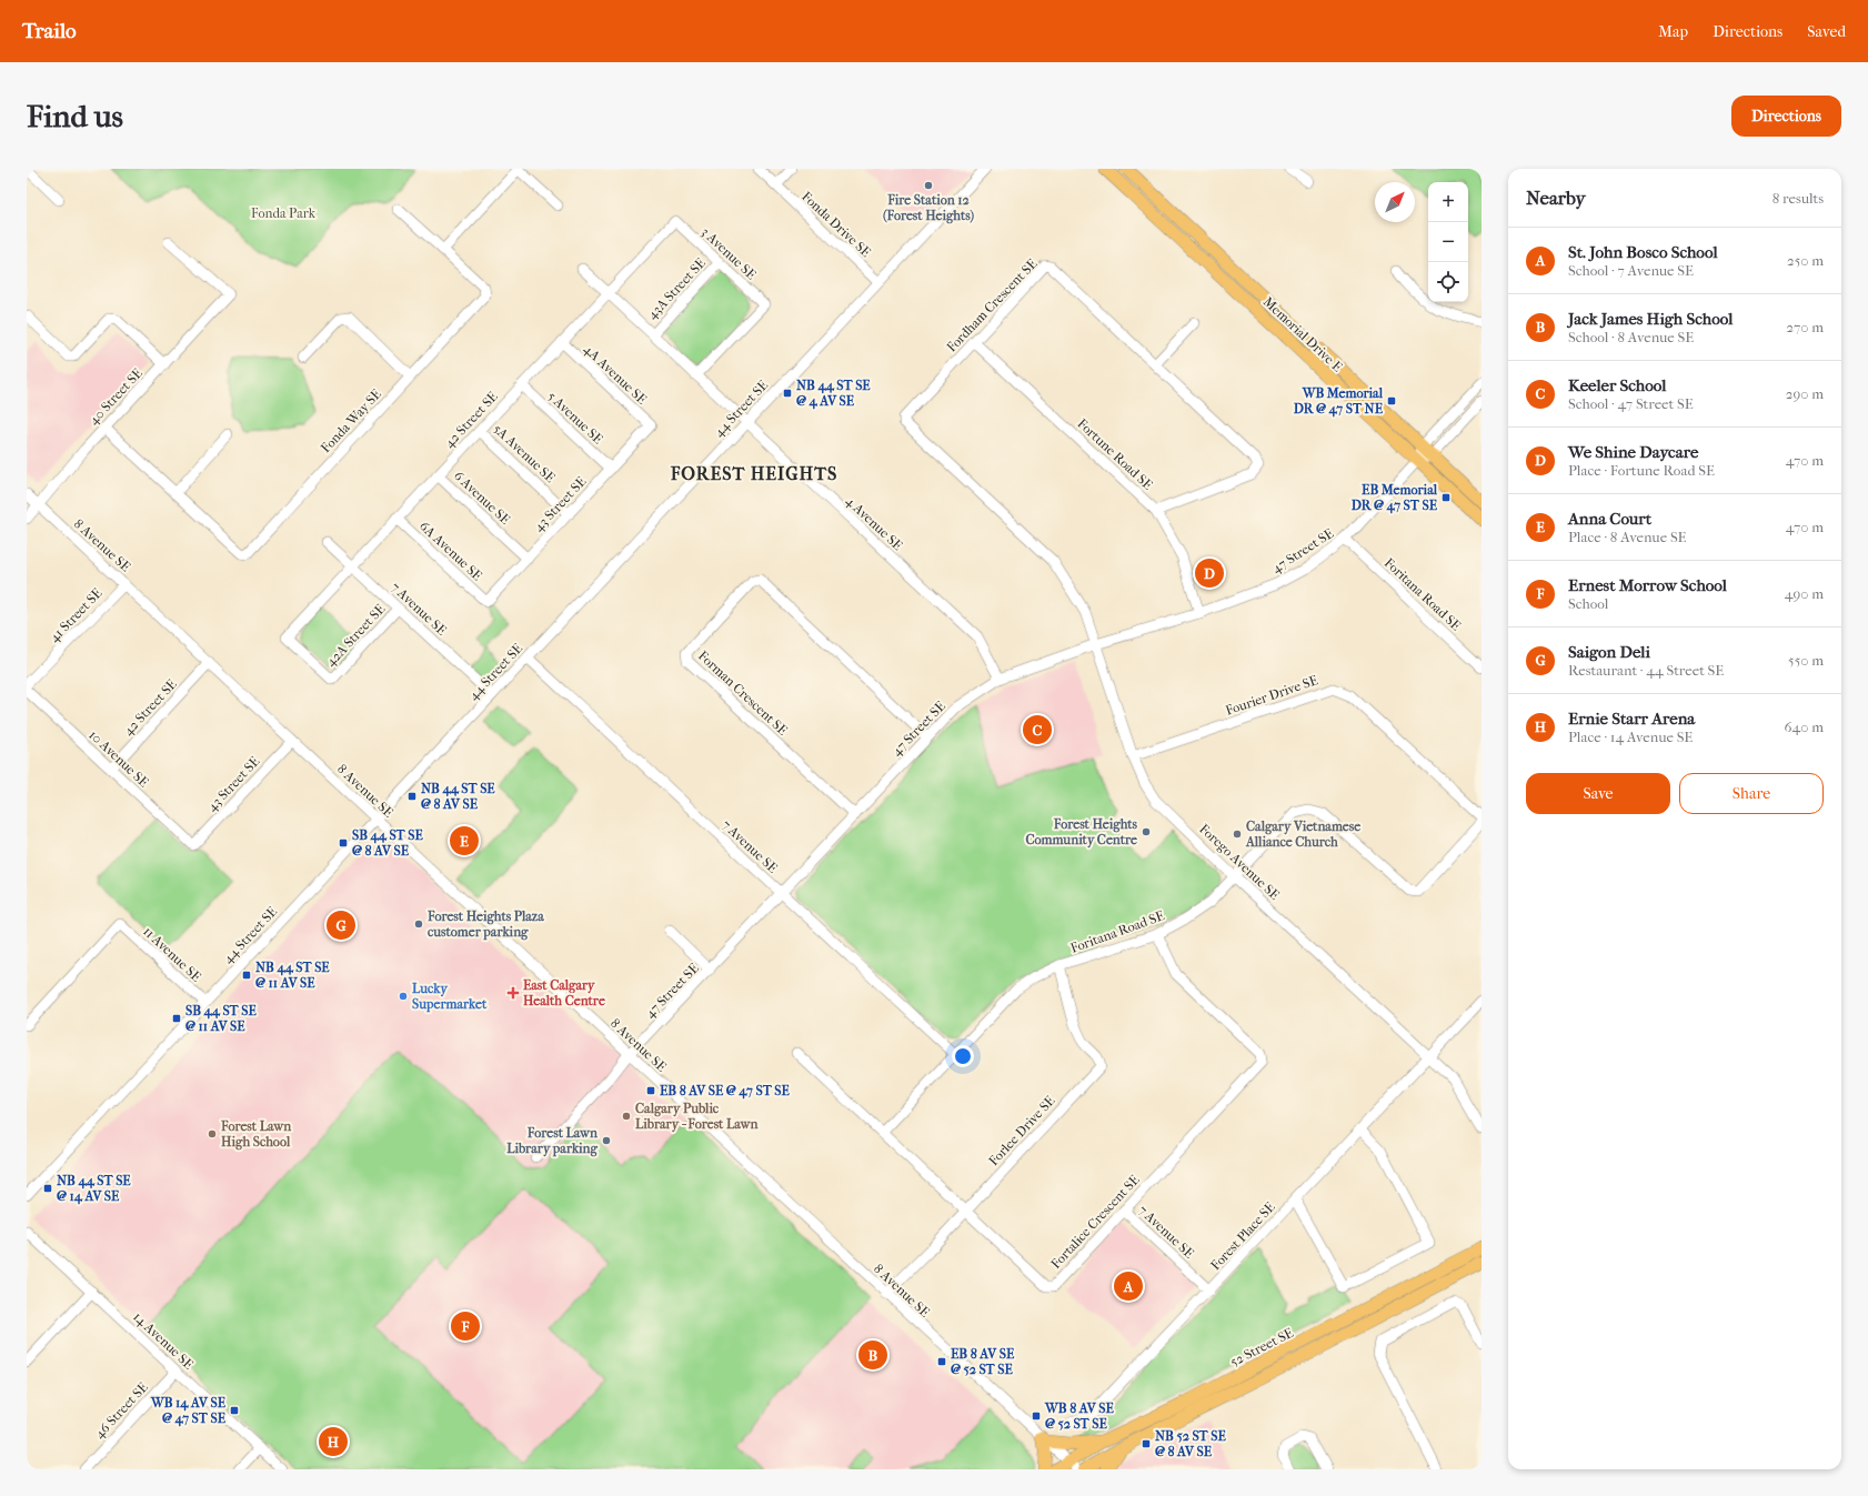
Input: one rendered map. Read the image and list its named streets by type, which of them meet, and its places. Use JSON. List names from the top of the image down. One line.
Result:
{"streets":{"main road":["Memorial Drive E","52 Street SE"],"street":["Fonda Drive SE","3 Avenue SE","43A Street SE","Fordham Crescent SE","4A Avenue SE","40 Street SE","44 Street SE","5 Avenue SE","42 Street SE","Fonda Way SE","5A Avenue SE","Fortune Road SE","6 Avenue SE","43 Street SE","4 Avenue SE","8 Avenue SE","6A Avenue SE","47 Street SE","Foritana Road SE","7 Avenue SE","41 Street SE","42A Street SE","Forman Crescent SE","Fourier Drive SE","10 Avenue SE","Forego Avenue SE","11 Avenue SE","Forlee Drive SE","Fortalice Crescent SE","Forest Place SE","14 Avenue SE","46 Street SE"]},"crossings":[["Fonda Drive SE","44 Street SE"],["3 Avenue SE","43A Street SE"],["3 Avenue SE","42 Street SE"],["3 Avenue SE","4 Avenue SE"],["43A Street SE","4 Avenue SE"],["Fordham Crescent SE","Fortune Road SE"],["Fordham Crescent SE","47 Street SE"],["Fordham Crescent SE","Forego Avenue SE"],["Memorial Drive E","47 Street SE"],["4A Avenue SE","42 Street SE"],["4A Avenue SE","43 Street SE"],["40 Street SE","Fonda Way SE"],["40 Street SE","8 Avenue SE"],["44 Street SE","4 Avenue SE"],["44 Street SE","8 Avenue SE"],["44 Street SE","7 Avenue SE"],["44 Street SE","11 Avenue SE"],["5 Avenue SE","42 Street SE"],["5 Avenue SE","43 Street SE"],["42 Street SE","5A Avenue SE"],["42 Street SE","6 Avenue SE"],["42 Street SE","4 Avenue SE"],["42 Street SE","8 Avenue SE"],["42 Street SE","6A Avenue SE"],["42 Street SE","7 Avenue SE"],["42 Street SE","42A Street SE"],["42 Street SE","10 Avenue SE"],["5A Avenue SE","43 Street SE"],["Fortune Road SE","47 Street SE"],["6 Avenue SE","43 Street SE"],["43 Street SE","8 Avenue SE"],["43 Street SE","6A Avenue SE"],["43 Street SE","10 Avenue SE"],["4 Avenue SE","47 Street SE"],["8 Avenue SE","47 Street SE"],["8 Avenue SE","41 Street SE"],["8 Avenue SE","Forlee Drive SE"],["8 Avenue SE","52 Street SE"],["47 Street SE","Foritana Road SE"],["47 Street SE","7 Avenue SE"],["47 Street SE","Forman Crescent SE"],["47 Street SE","Forego Avenue SE"],["Foritana Road SE","7 Avenue SE"],["Foritana Road SE","Forego Avenue SE"],["Foritana Road SE","Forlee Drive SE"],["Foritana Road SE","Fortalice Crescent SE"],["7 Avenue SE","42A Street SE"],["7 Avenue SE","Fortalice Crescent SE"],["7 Avenue SE","Forest Place SE"],["Fourier Drive SE","Forego Avenue SE"],["Forego Avenue SE","Forest Place SE"],["Forlee Drive SE","Fortalice Crescent SE"],["14 Avenue SE","46 Street SE"]],"districts":["FOREST HEIGHTS"],"parks":["Fonda Park"],"places":{"other":["Fire Station 12 (Forest Heights)","Forest Heights Community Centre","Calgary Vietnamese Alliance Church","Forest Heights Plaza customer parking","Lucky Supermarket","Calgary Public Library - Forest Lawn","Forest Lawn High School","Forest Lawn Library parking"],"transit":["NB 44 ST SE @ 4 AV SE","WB Memorial DR @ 47 ST NE","EB Memorial DR @ 47 ST SE","NB 44 ST SE @ 8 AV SE","SB 44 ST SE @ 8 AV SE","NB 44 ST SE @ 11 AV SE","SB 44 ST SE @ 11 AV SE","EB 8 AV SE @ 47 ST SE","NB 44 ST SE @ 14 AV SE","EB 8 AV SE @ 52 ST SE","WB 14 AV SE @ 47 ST SE","WB 8 AV SE @ 52 ST SE","NB 52 ST SE @ 8 AV SE"],"health":["East Calgary Health Centre"]},"north":"top right","page":{"header":"Trailo","nav":["Map","Directions","Saved"],"buttons":["Directions",["Save","Share"]],"title":"Find us","heading":["Nearby","8 results"],"map_buttons":["+","−"],"list":[{"mark":"A","name":"St. John Bosco School","note":"School · 7 Avenue SE","value":"250 m"},{"mark":"B","name":"Jack James High School","note":"School · 8 Avenue SE","value":"270 m"},{"mark":"C","name":"Keeler School","note":"School · 47 Street SE","value":"290 m"},{"mark":"D","name":"We Shine Daycare","note":"Place · Fortune Road SE","value":"470 m"},{"mark":"E","name":"Anna Court","note":"Place · 8 Avenue SE","value":"470 m"},{"mark":"F","name":"Ernest Morrow School","note":"School","value":"490 m"},{"mark":"G","name":"Saigon Deli","note":"Restaurant · 44 Street SE","value":"550 m"},{"mark":"H","name":"Ernie Starr Arena","note":"Place · 14 Avenue SE","value":"640 m"}],"pins":["D","C","E","G","A","F","B","H"]}}
